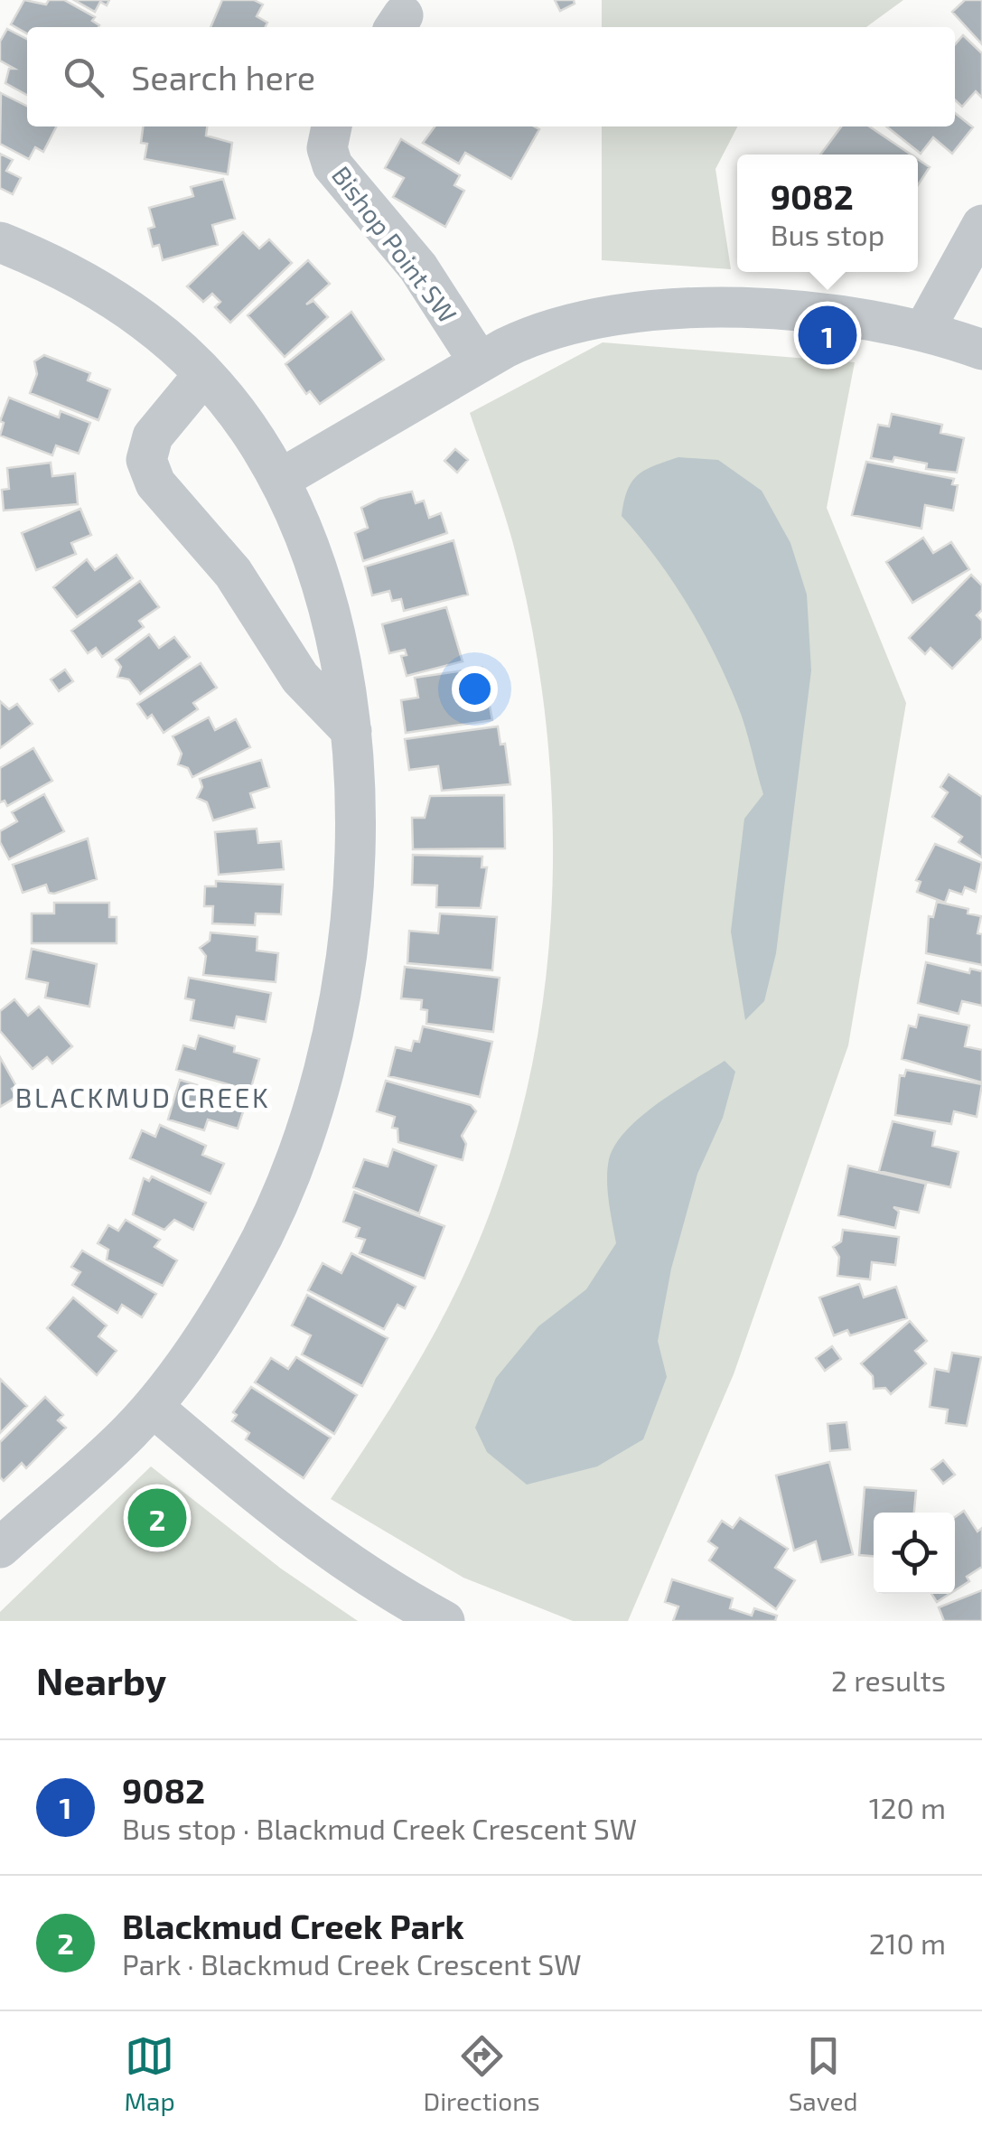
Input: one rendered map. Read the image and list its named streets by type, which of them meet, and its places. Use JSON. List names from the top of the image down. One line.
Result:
{"streets":{"street":["Bishop Point SW"]},"districts":["BLACKMUD CREEK"],"page":{"search":"Search here","popup":["9082","Bus stop"],"pins":["1","2"],"heading":["Nearby","2 results"],"list":[{"mark":"1","name":"9082","note":"Bus stop · Blackmud Creek Crescent SW","value":"120 m"},{"mark":"2","name":"Blackmud Creek Park","note":"Park · Blackmud Creek Crescent SW","value":"210 m"}],"nav":["Map","Directions","Saved"]}}
